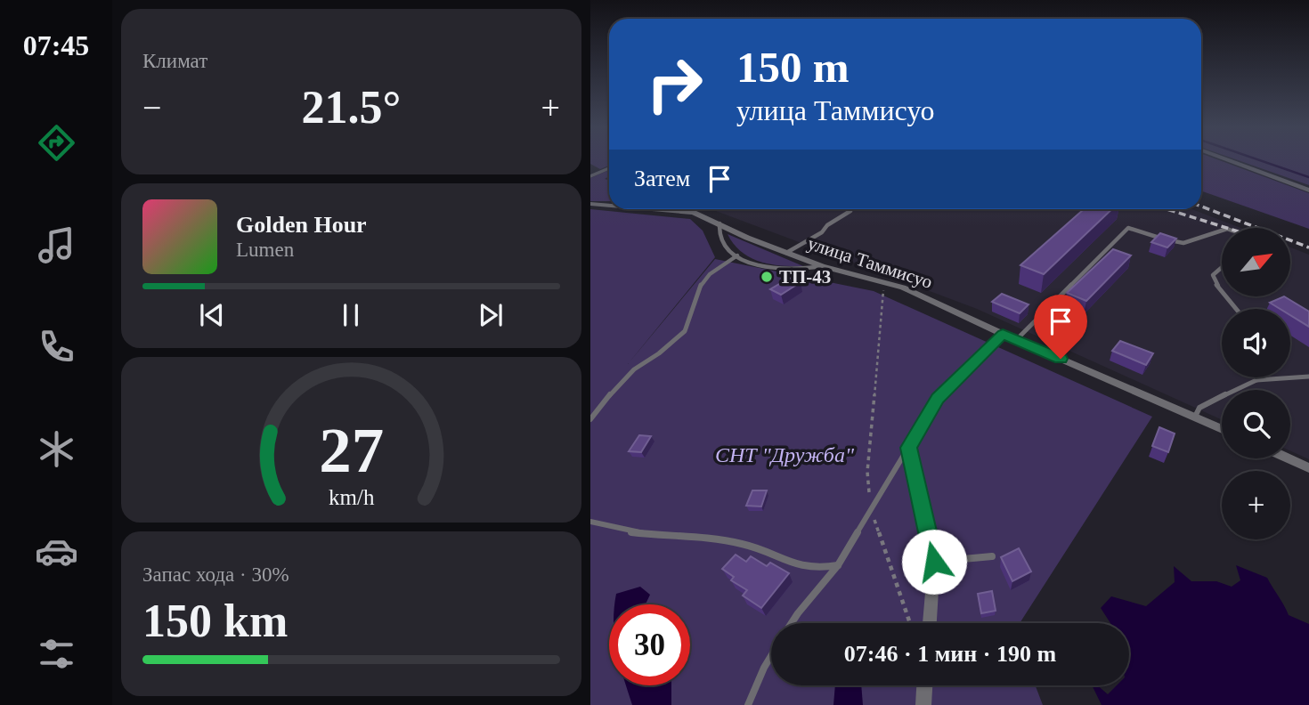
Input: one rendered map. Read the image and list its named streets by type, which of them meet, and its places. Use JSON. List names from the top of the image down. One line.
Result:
{"streets":{"street":["улица Таммисуо"]},"parks":["СНТ \"Дружба\""],"places":["ТП-43"],"north":"top right","page":{"tabs":"07:45","tile":["Климат",["Запас хода · 30%","150 km"]],"turn":["150 m","улица Таммисуо"],"heat":["−","21.5°","+"],"then":"Затем","song":["Golden Hour","Lumen"],"map_buttons":"+","limit":"30","trip":"07:46 · 1 мин · 190 m","gauge":["27","km/h"]}}
